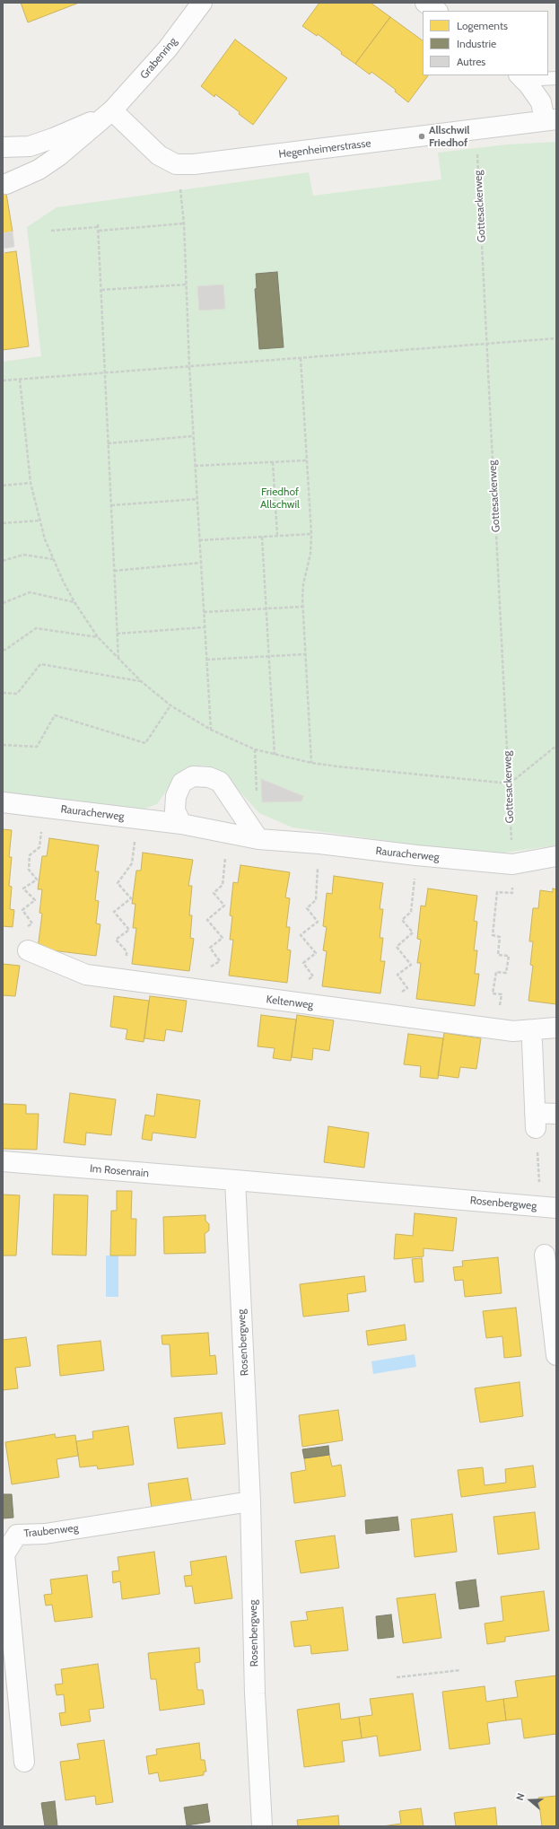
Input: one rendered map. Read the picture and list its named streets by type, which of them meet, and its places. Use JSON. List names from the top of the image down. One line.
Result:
{"streets":{"street":["Grabenring","Hegenheimerstrasse","Rauracherweg","Keltenweg","Im Rosenrain","Rosenbergweg","Traubenweg"],"path":["Gottesackerweg"]},"crossings":[["Grabenring","Hegenheimerstrasse"],["Hegenheimerstrasse","Gottesackerweg"],["Gottesackerweg","Rauracherweg"],["Im Rosenrain","Rosenbergweg"],["Rosenbergweg","Traubenweg"]],"parks":["Friedhof Allschwil"],"places":["Allschwil Friedhof"],"legend":["Logements","Industrie","Autres"],"north":"left"}
